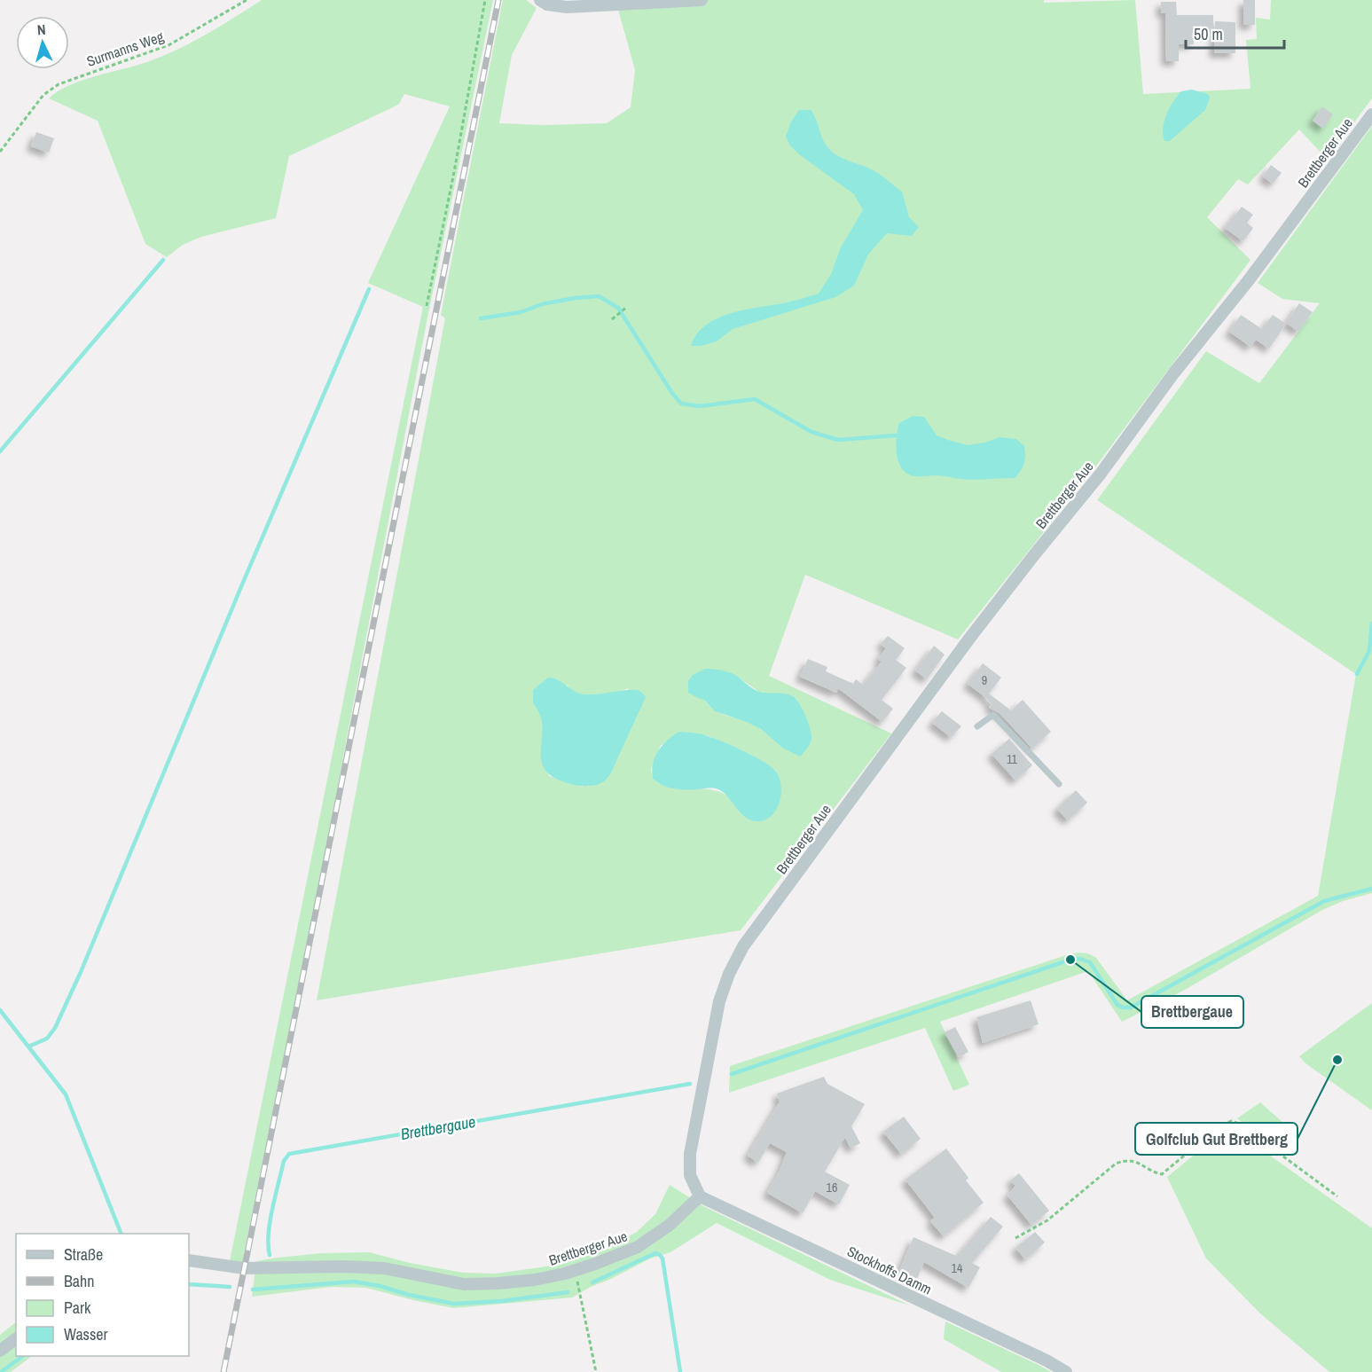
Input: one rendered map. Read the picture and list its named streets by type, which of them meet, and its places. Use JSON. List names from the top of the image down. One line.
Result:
{"streets":{"street":["Brettberger Aue","Stockhoffs Damm"],"path":["Surmanns Weg"]},"crossings":[["Brettberger Aue","Stockhoffs Damm"]],"water":["Brettbergaue"],"places":["Brettbergaue","Golfclub Gut Brettberg"],"house_numbers":["9","11","16","14"],"legend":["Straße","Bahn","Park","Wasser"],"scale_bar":"50 m","north":"top"}
